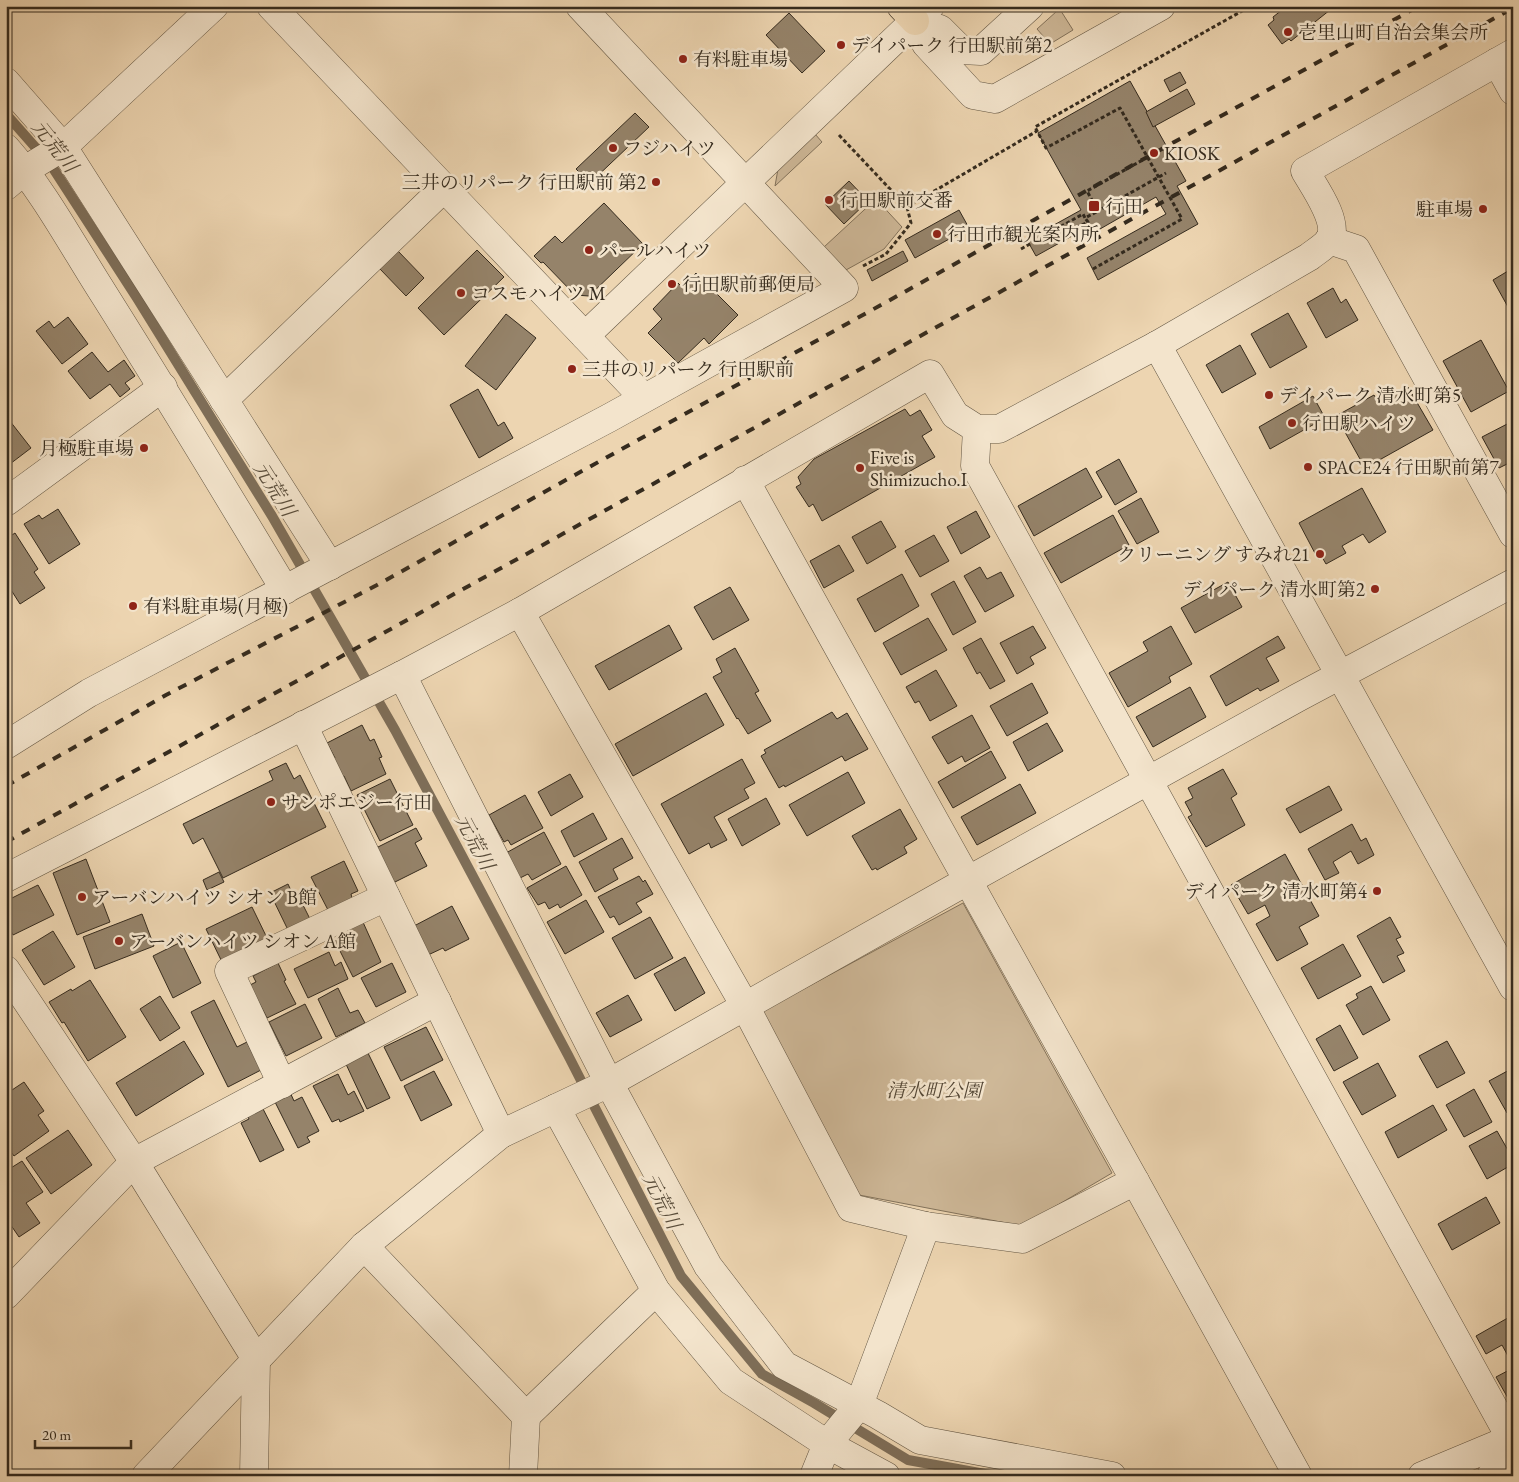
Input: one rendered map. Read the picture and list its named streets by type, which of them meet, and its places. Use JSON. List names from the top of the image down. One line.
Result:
{"water":["元荒川"],"parks":["清水町公園"],"places":{"other":["壱里山町自治会集会所","デイパーク 行田駅前第2","有料駐車場","フジハイツ","KIOSK","三井のリパーク 行田駅前 第2","行田駅前交番","駐車場","行田市観光案内所","パールハイツ","行田駅前郵便局","コスモハイツ M","三井のリパーク 行田駅前","デイパーク 清水町第5","行田駅ハイツ","月極駐車場","SPACE24 行田駅前第7","Five is Shimizucho.Ⅰ","クリーニング すみれ21","デイパーク 清水町第2","有料駐車場(月極)","サンポエジー行田","デイパーク 清水町第4","アーバンハイツ シオン B館","アーバンハイツ シオン A館"],"transit":["行田"]},"scale_bar":"20 m"}
